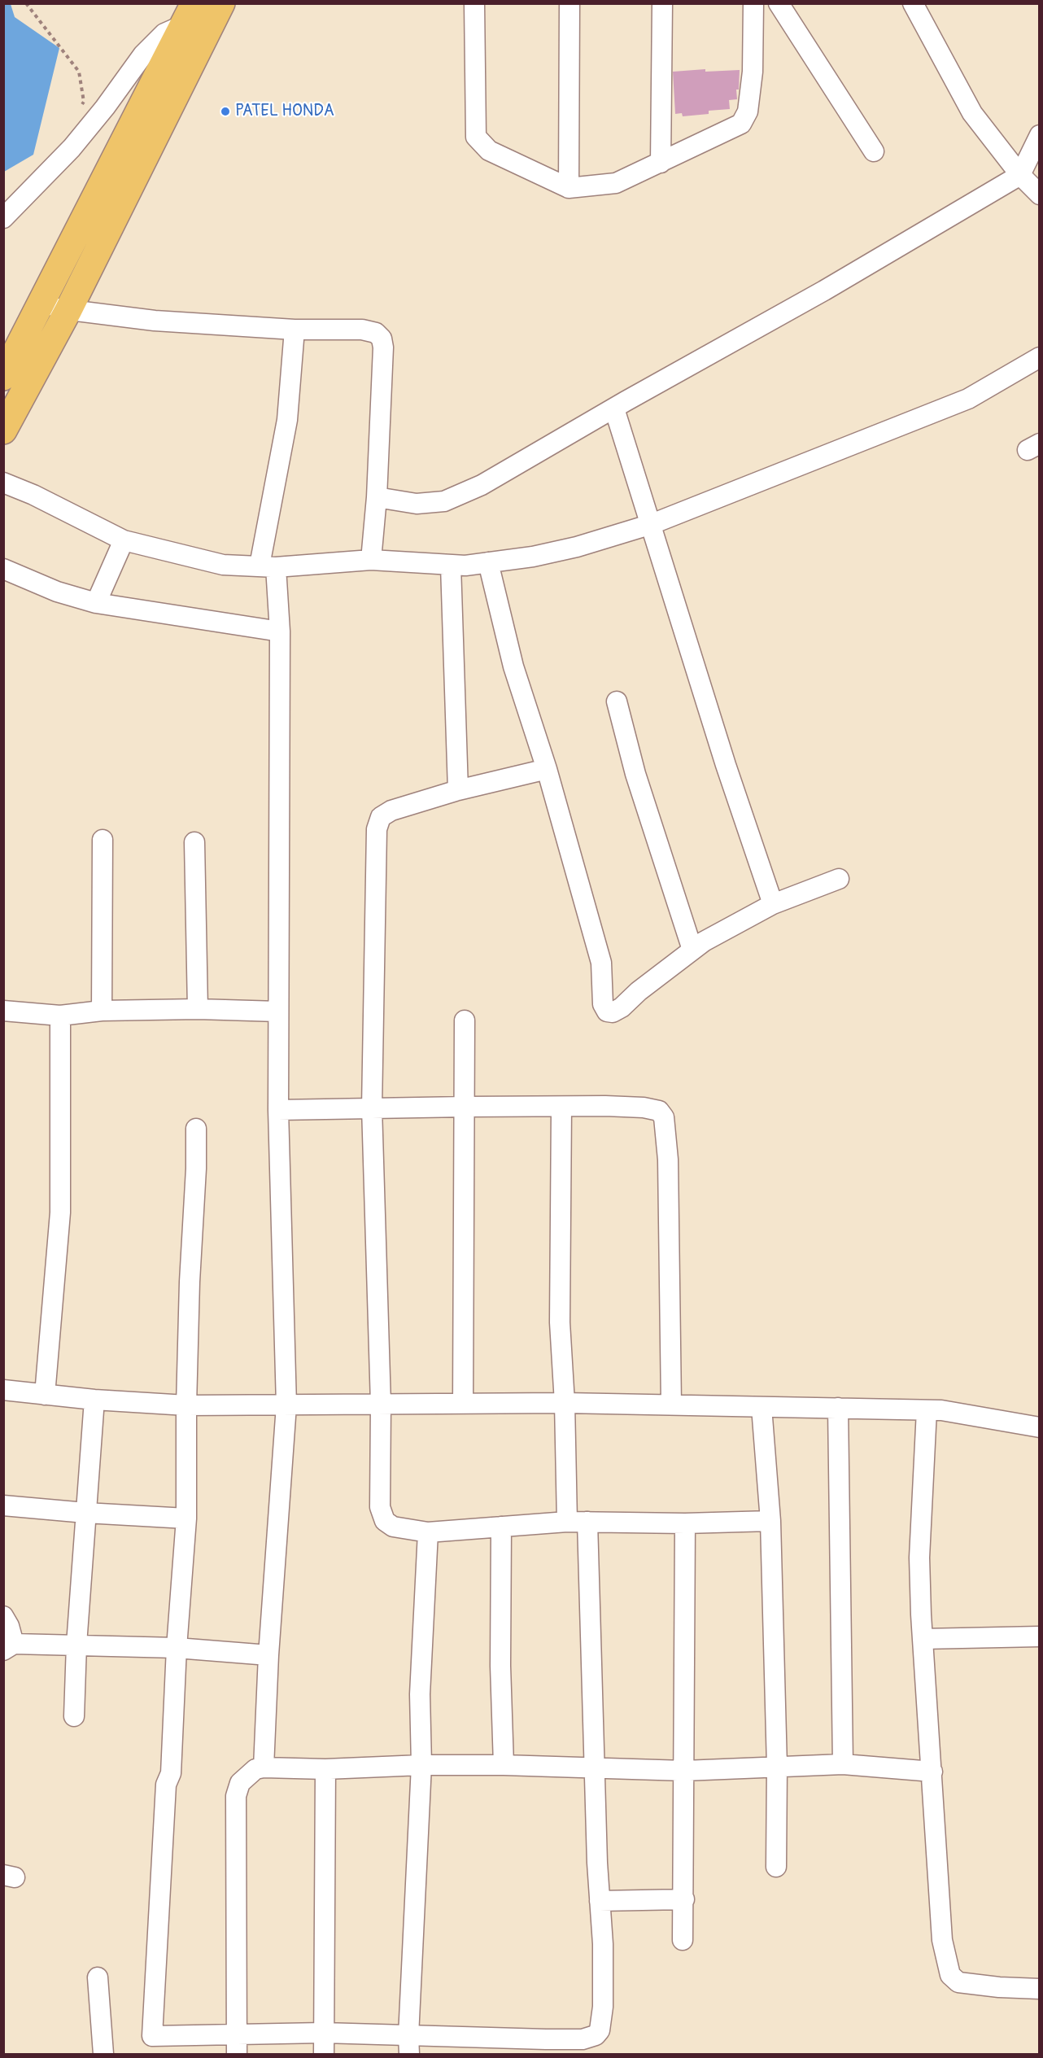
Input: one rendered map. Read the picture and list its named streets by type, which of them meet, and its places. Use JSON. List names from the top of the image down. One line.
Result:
{"places":["PATEL HONDA"]}
